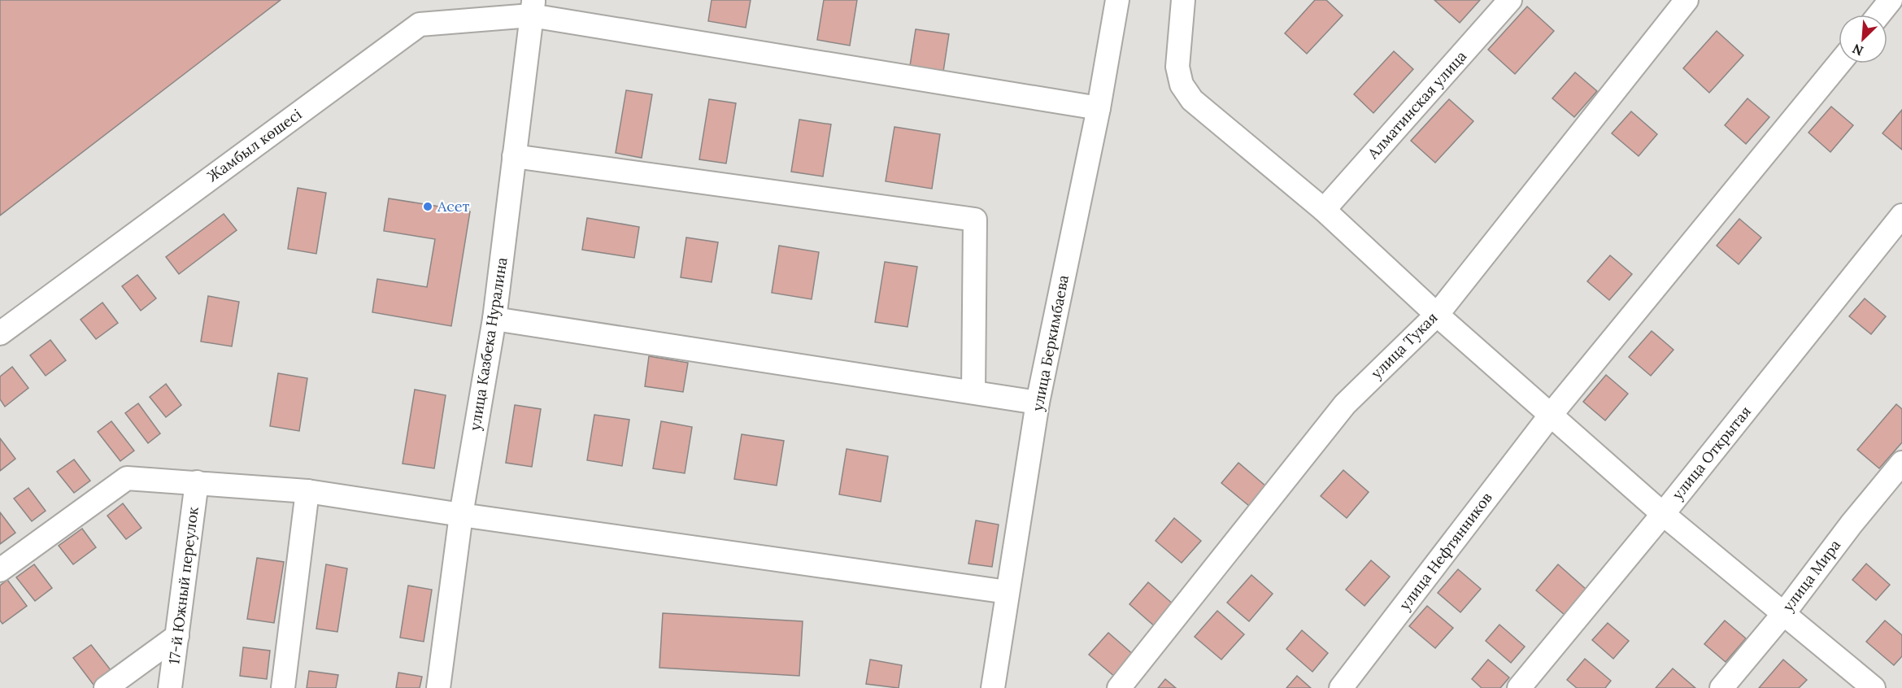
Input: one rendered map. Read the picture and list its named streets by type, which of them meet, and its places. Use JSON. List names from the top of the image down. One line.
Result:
{"streets":{"street":["Алматинская улица","Жамбыл көшесі","улица Беркимбаева","улица Казбека Нуралина","улица Тукая","улица Открытая","улица Нефтянников","улица Мира","17-й Южный переулок"]},"crossings":[["Жамбыл көшесі","улица Беркимбаева"],["Жамбыл көшесі","улица Казбека Нуралина"]],"places":["Асет"],"north":"bottom left"}
